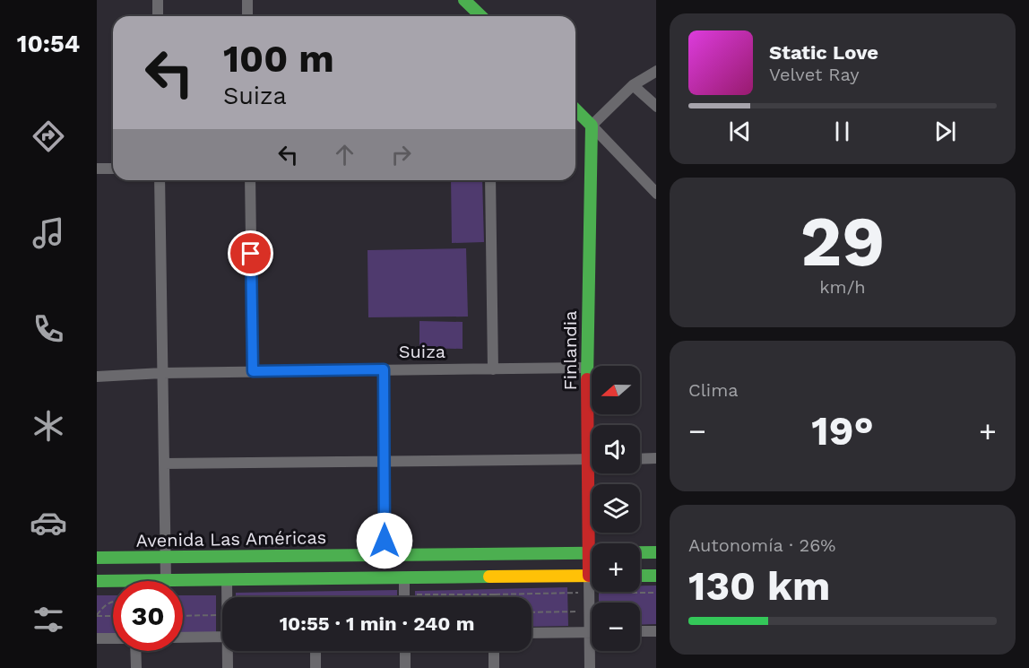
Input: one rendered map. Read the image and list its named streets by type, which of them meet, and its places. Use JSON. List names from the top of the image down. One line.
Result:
{"streets":{"main road":["Finlandia","Avenida Las Américas"],"street":["Suiza"]},"crossings":[["Finlandia","Suiza"],["Finlandia","Avenida Las Américas"]],"north":"left","page":{"tabs":"10:54","turn":["100 m","Suiza"],"song":["Static Love","Velvet Ray"],"tile":[["29","km/h"],"Clima",["Autonomía · 26%","130 km"]],"map_buttons":["+","−"],"heat":["−","19°","+"],"limit":"30","trip":"10:55 · 1 min · 240 m"}}
